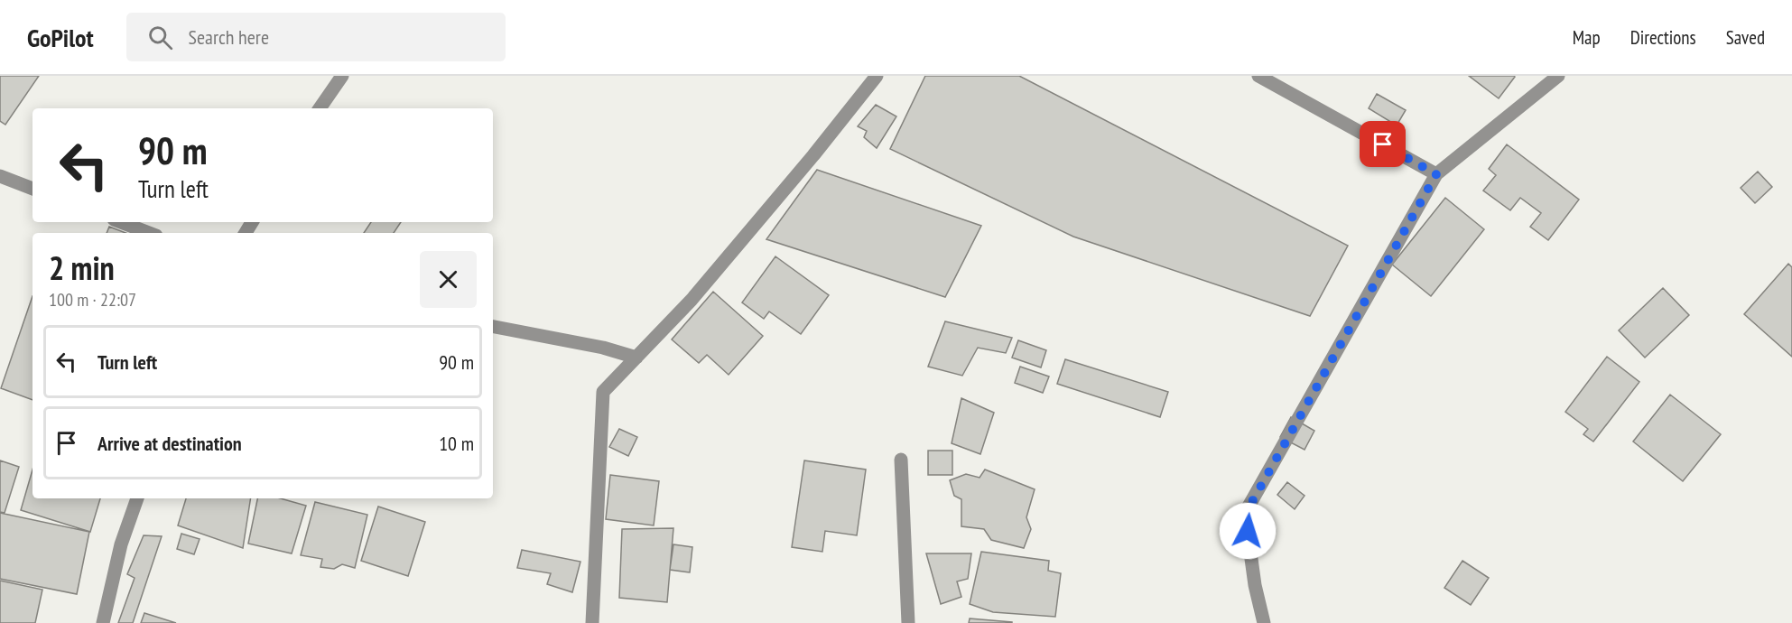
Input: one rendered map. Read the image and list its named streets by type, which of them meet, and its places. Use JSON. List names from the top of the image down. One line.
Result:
{"page":{"header":"GoPilot","search":"Search here","nav":["Map","Directions","Saved"],"turn":["90 m","Turn left"],"heading":["2 min","100 m · 22:07"],"list":[{"name":"Turn left","value":"90 m"},{"name":"Arrive at destination","value":"10 m"}]}}
